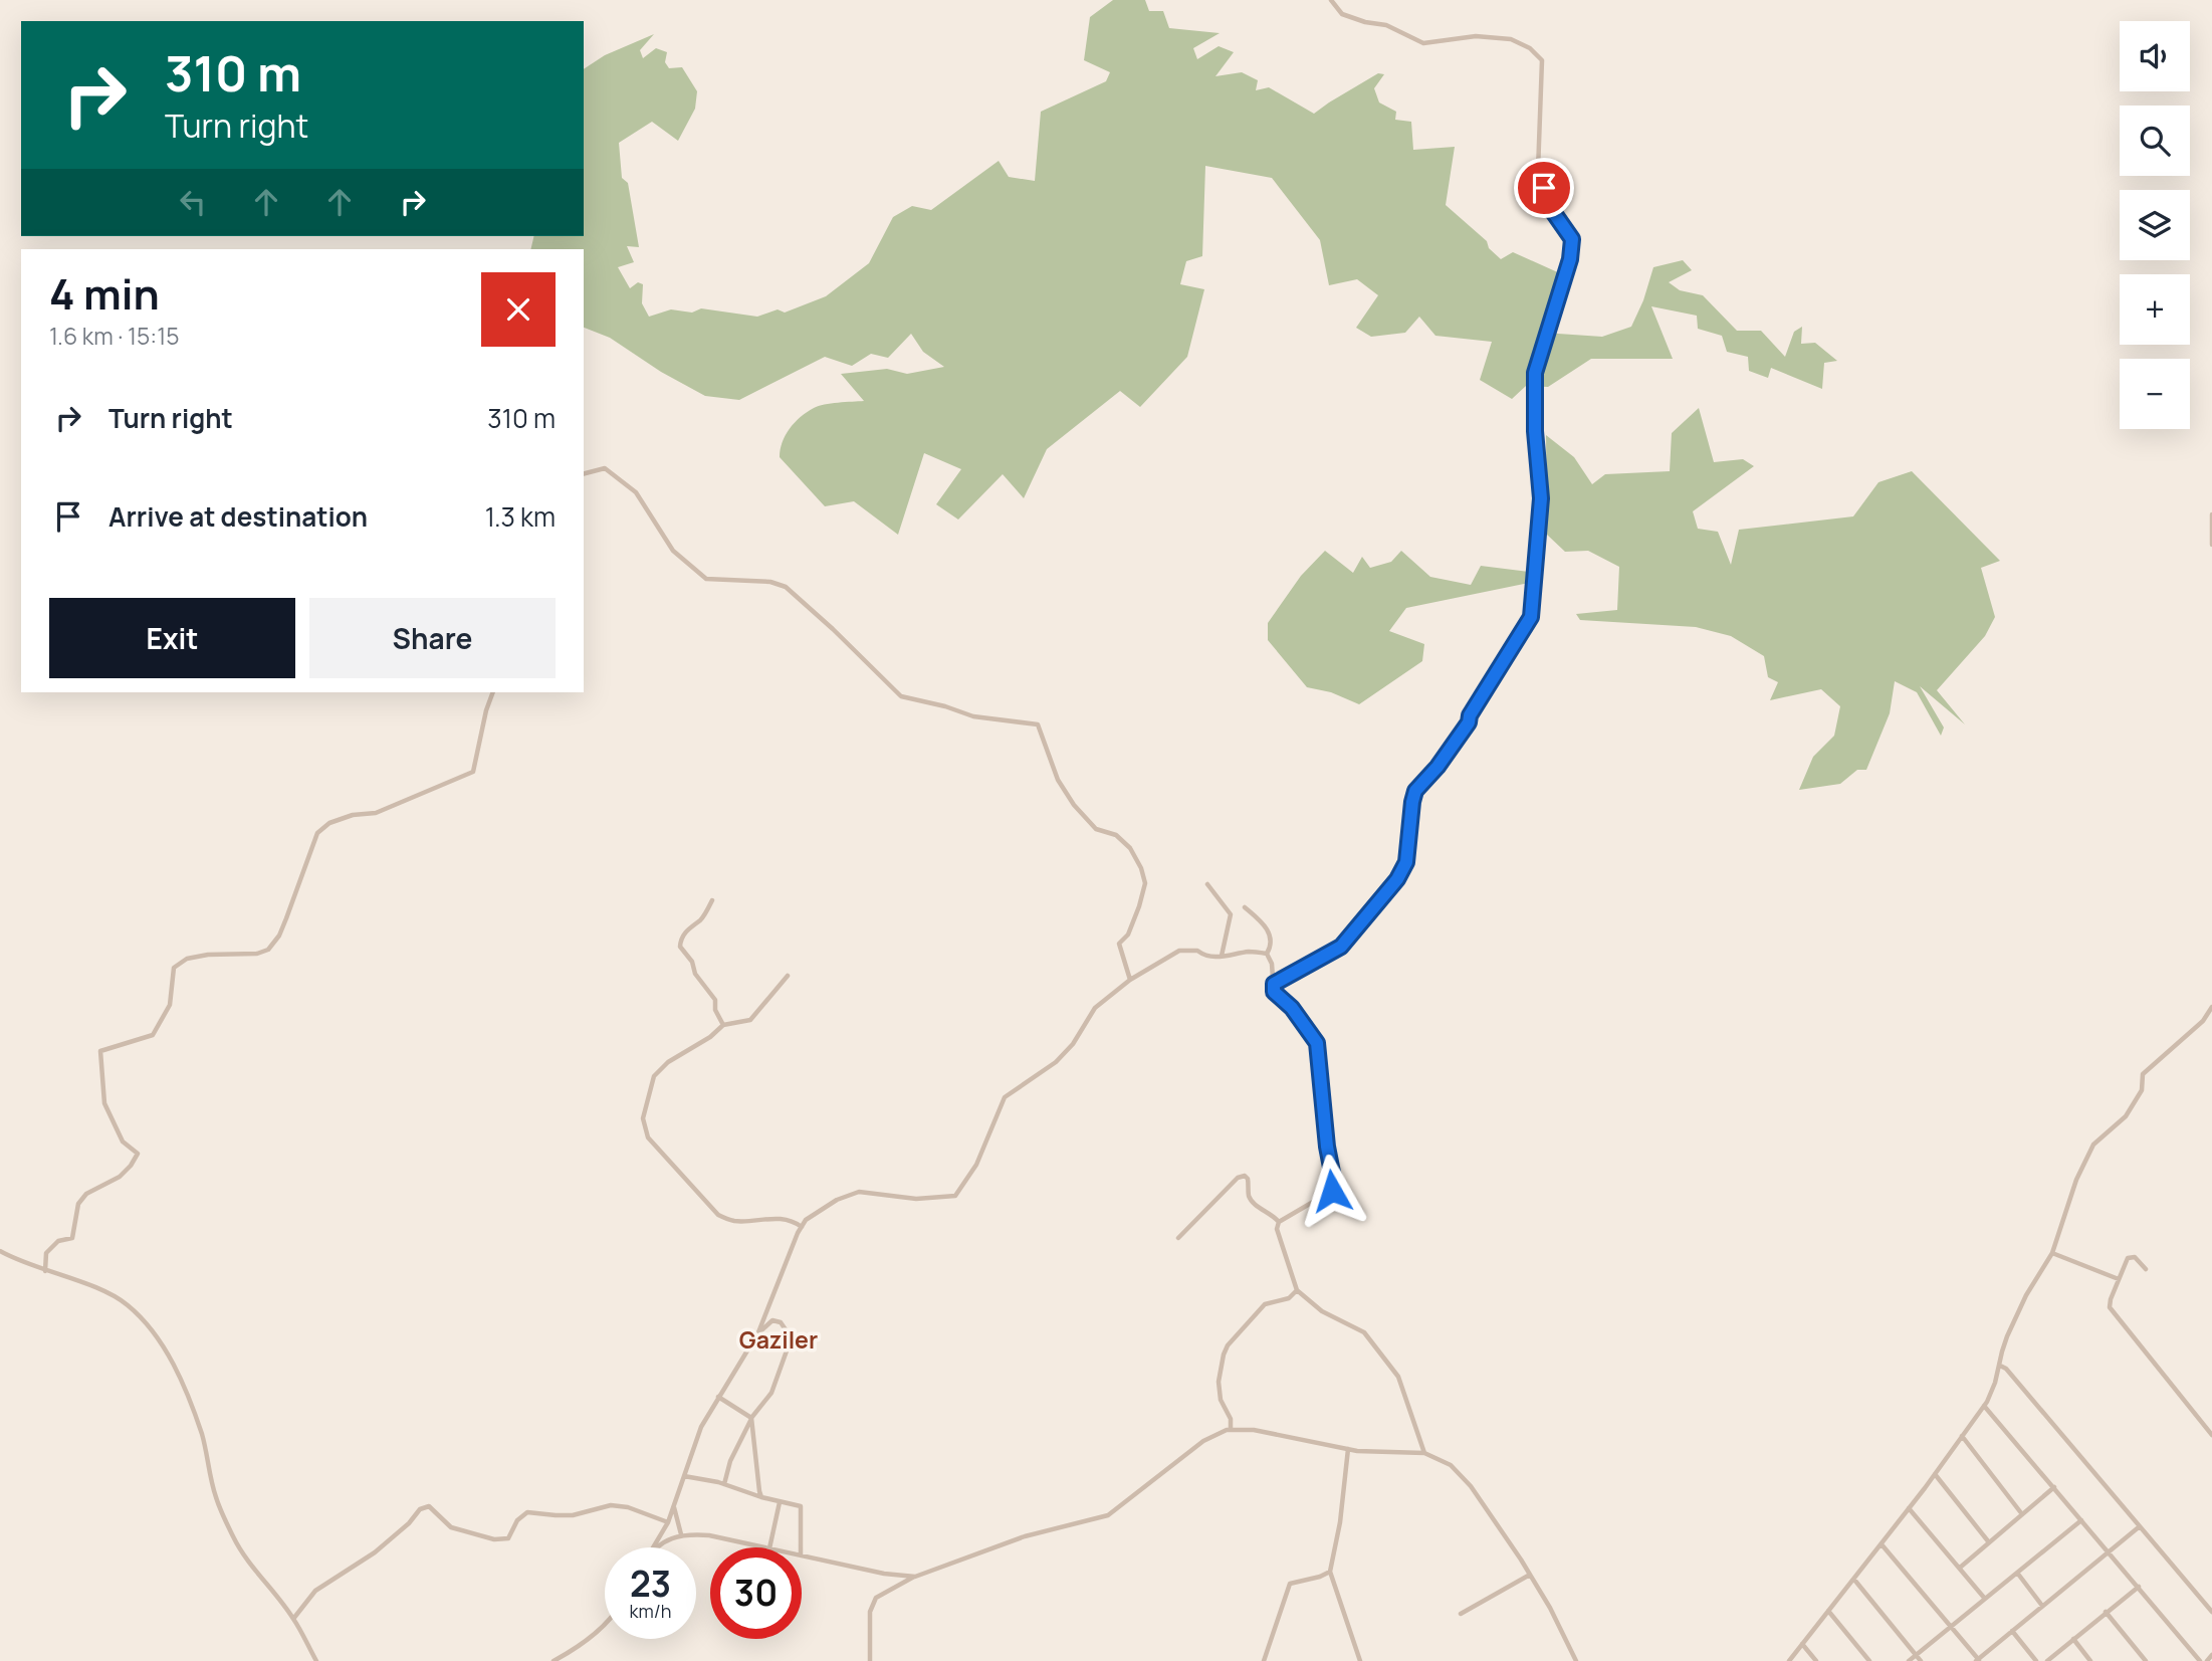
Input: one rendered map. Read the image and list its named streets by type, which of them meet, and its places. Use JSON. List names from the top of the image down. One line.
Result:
{"districts":["Gaziler"],"page":{"map_buttons":["+","−"],"turn":["310 m","Turn right"],"heading":["4 min","1.6 km · 15:15"],"list":[{"name":"Turn right","value":"310 m"},{"name":"Arrive at destination","value":"1.3 km"}],"buttons":["Exit","Share"],"speed":"23 km/h","limit":"30"}}
